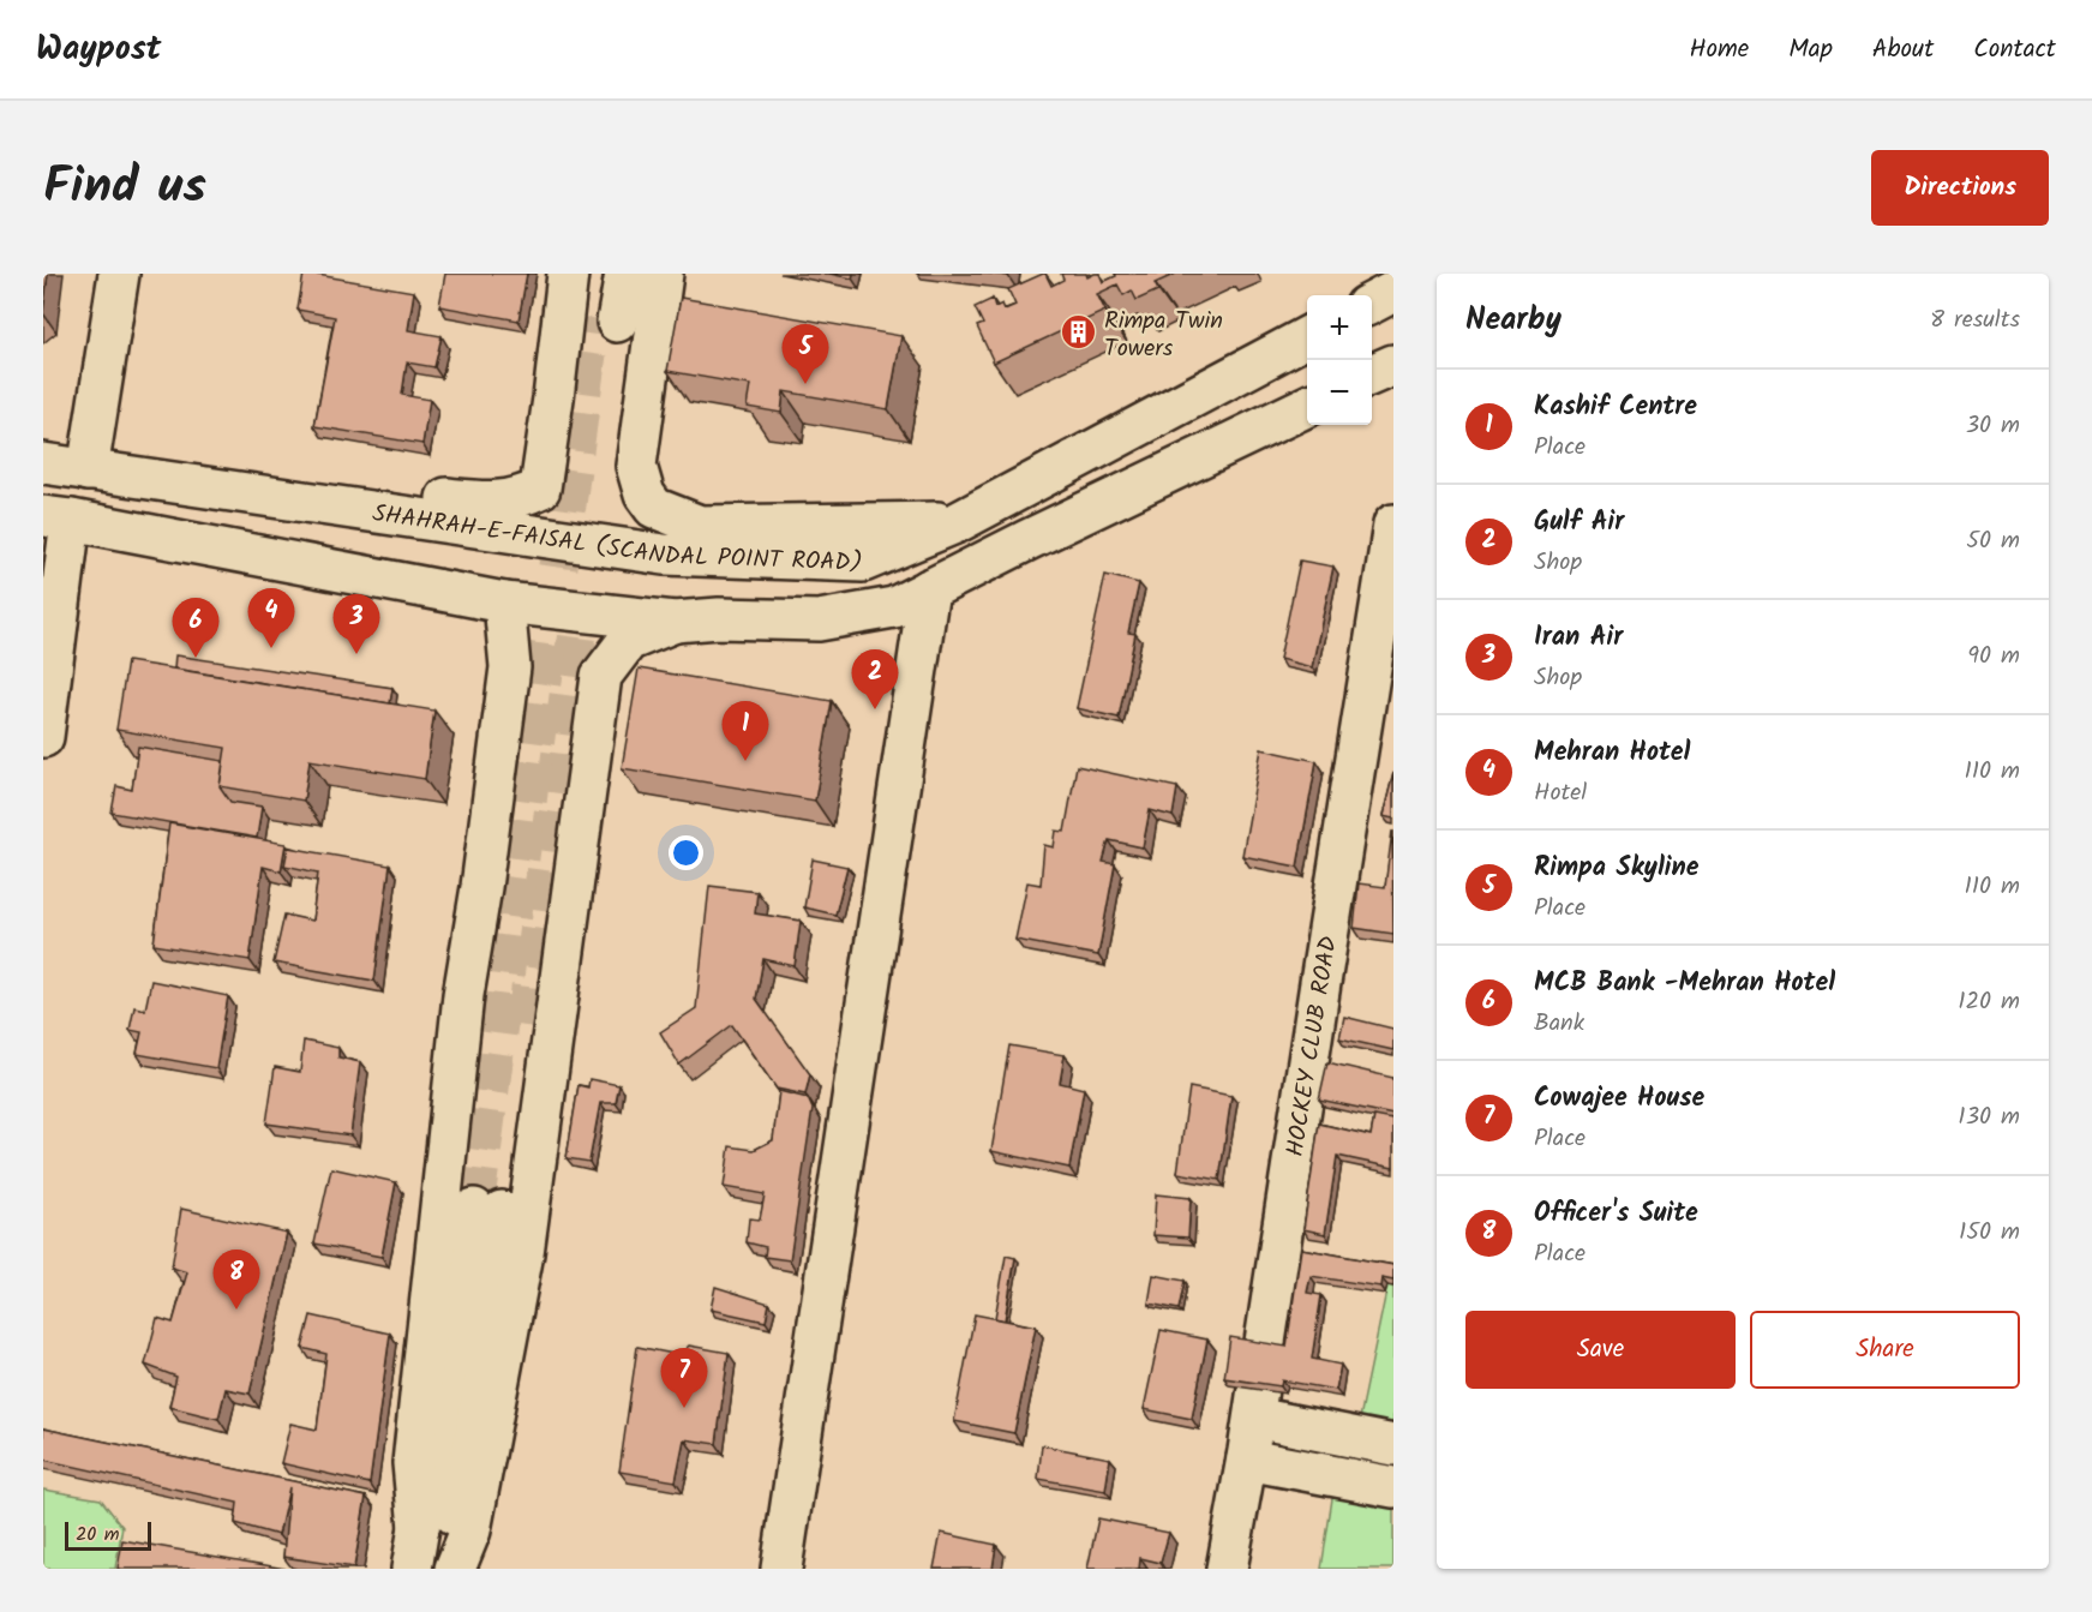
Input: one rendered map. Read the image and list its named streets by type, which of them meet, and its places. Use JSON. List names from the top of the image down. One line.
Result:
{"streets":{"main road":["SHAHRAH-E-FAISAL (SCANDAL POINT ROAD)","HOCKEY CLUB ROAD"]},"places":{"building":["Rimpa Twin Towers"]},"scale_bar":"20 m","page":{"header":"Waypost","nav":["Home","Map","About","Contact"],"title":"Find us","buttons":["Directions",["Save","Share"]],"heading":["Nearby","8 results"],"map_buttons":["+","−"],"pins":["5","4","3","6","2","1","8","7"],"list":[{"mark":"1","name":"Kashif Centre","note":"Place","value":"30 m"},{"mark":"2","name":"Gulf Air","note":"Shop","value":"50 m"},{"mark":"3","name":"Iran Air","note":"Shop","value":"90 m"},{"mark":"4","name":"Mehran Hotel","note":"Hotel","value":"110 m"},{"mark":"5","name":"Rimpa Skyline","note":"Place","value":"110 m"},{"mark":"6","name":"MCB Bank -Mehran Hotel","note":"Bank","value":"120 m"},{"mark":"7","name":"Cowajee House","note":"Place","value":"130 m"},{"mark":"8","name":"Officer's Suite","note":"Place","value":"150 m"}],"scale":"20 m"}}
